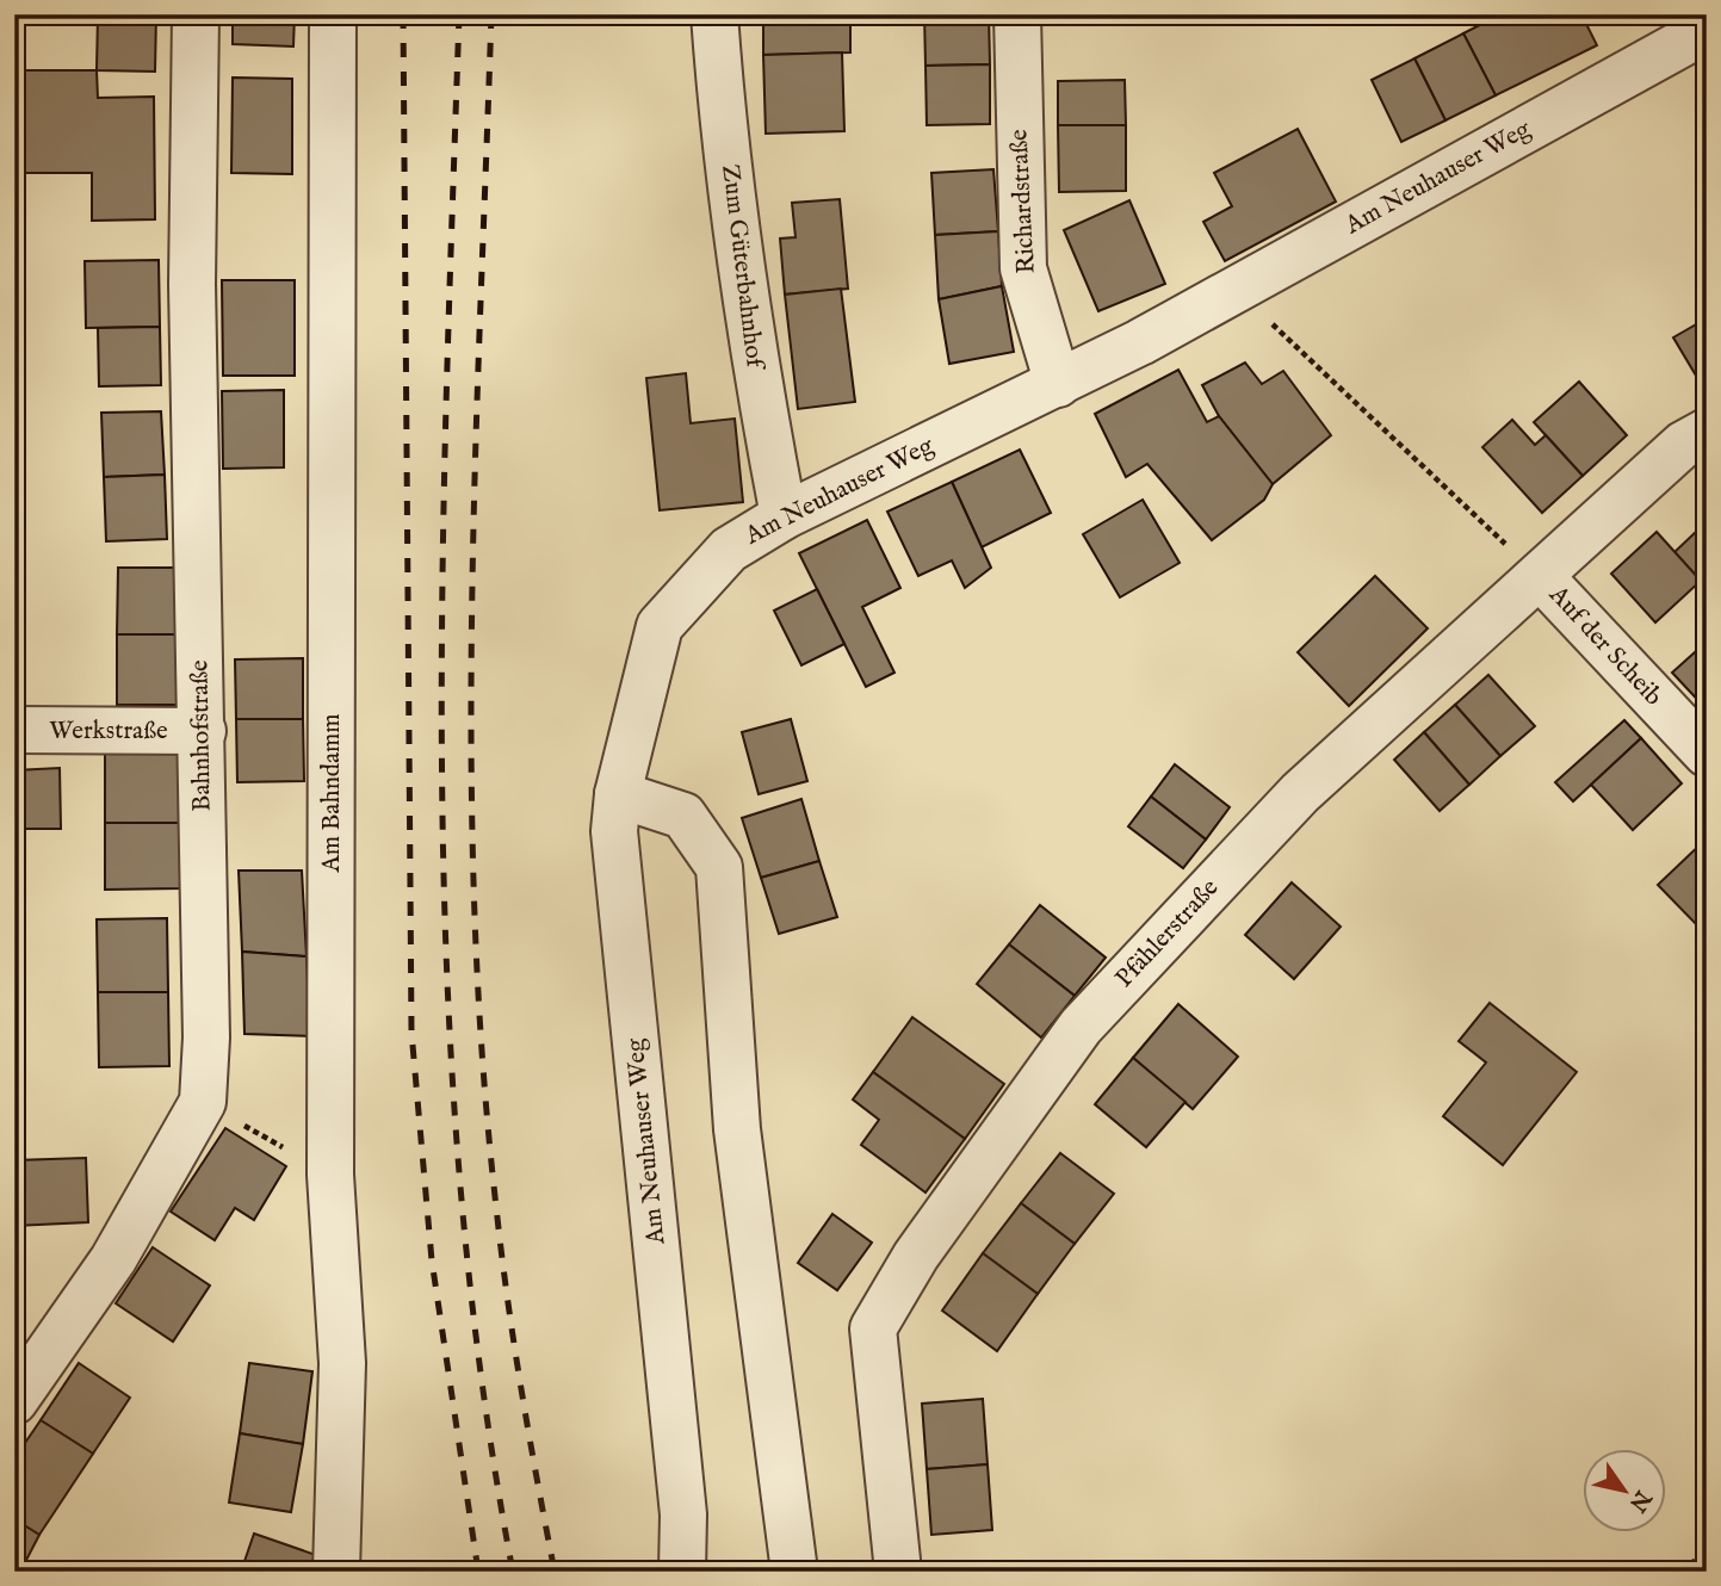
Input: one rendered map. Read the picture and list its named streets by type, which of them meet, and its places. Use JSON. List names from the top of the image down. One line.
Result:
{"streets":{"street":["Am Neuhauser Weg","Richardstraße","Zum Güterbahnhof","Auf der Scheib","Werkstraße","Bahnhofstraße","Am Bahndamm","Pfählerstraße"]},"crossings":[["Am Neuhauser Weg","Richardstraße"],["Am Neuhauser Weg","Zum Güterbahnhof"],["Auf der Scheib","Pfählerstraße"],["Werkstraße","Bahnhofstraße"]],"north":"bottom right"}
